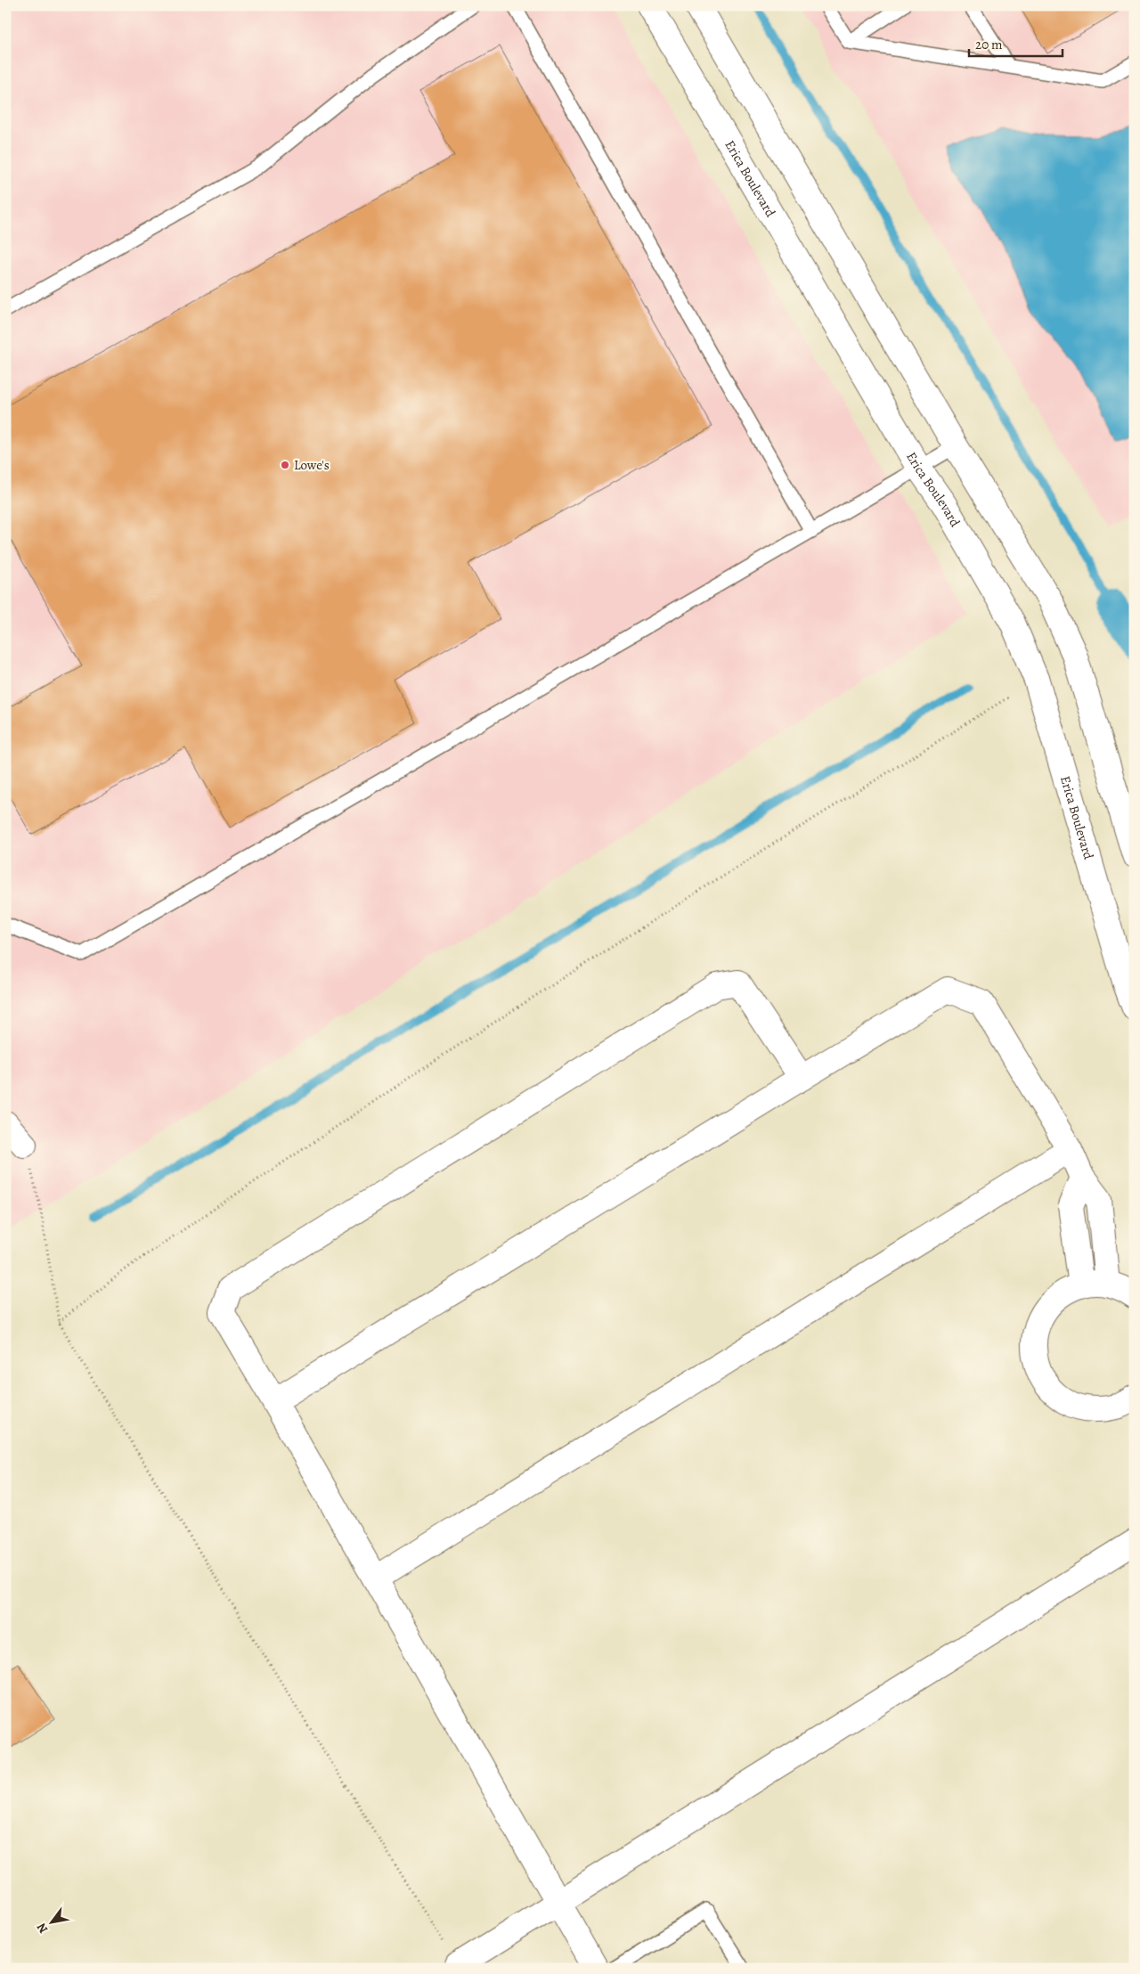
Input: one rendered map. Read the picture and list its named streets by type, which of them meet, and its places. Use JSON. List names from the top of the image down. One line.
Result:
{"streets":{"street":["Erica Boulevard"]},"places":["Lowe's"],"scale_bar":"20 m","north":"bottom left"}
